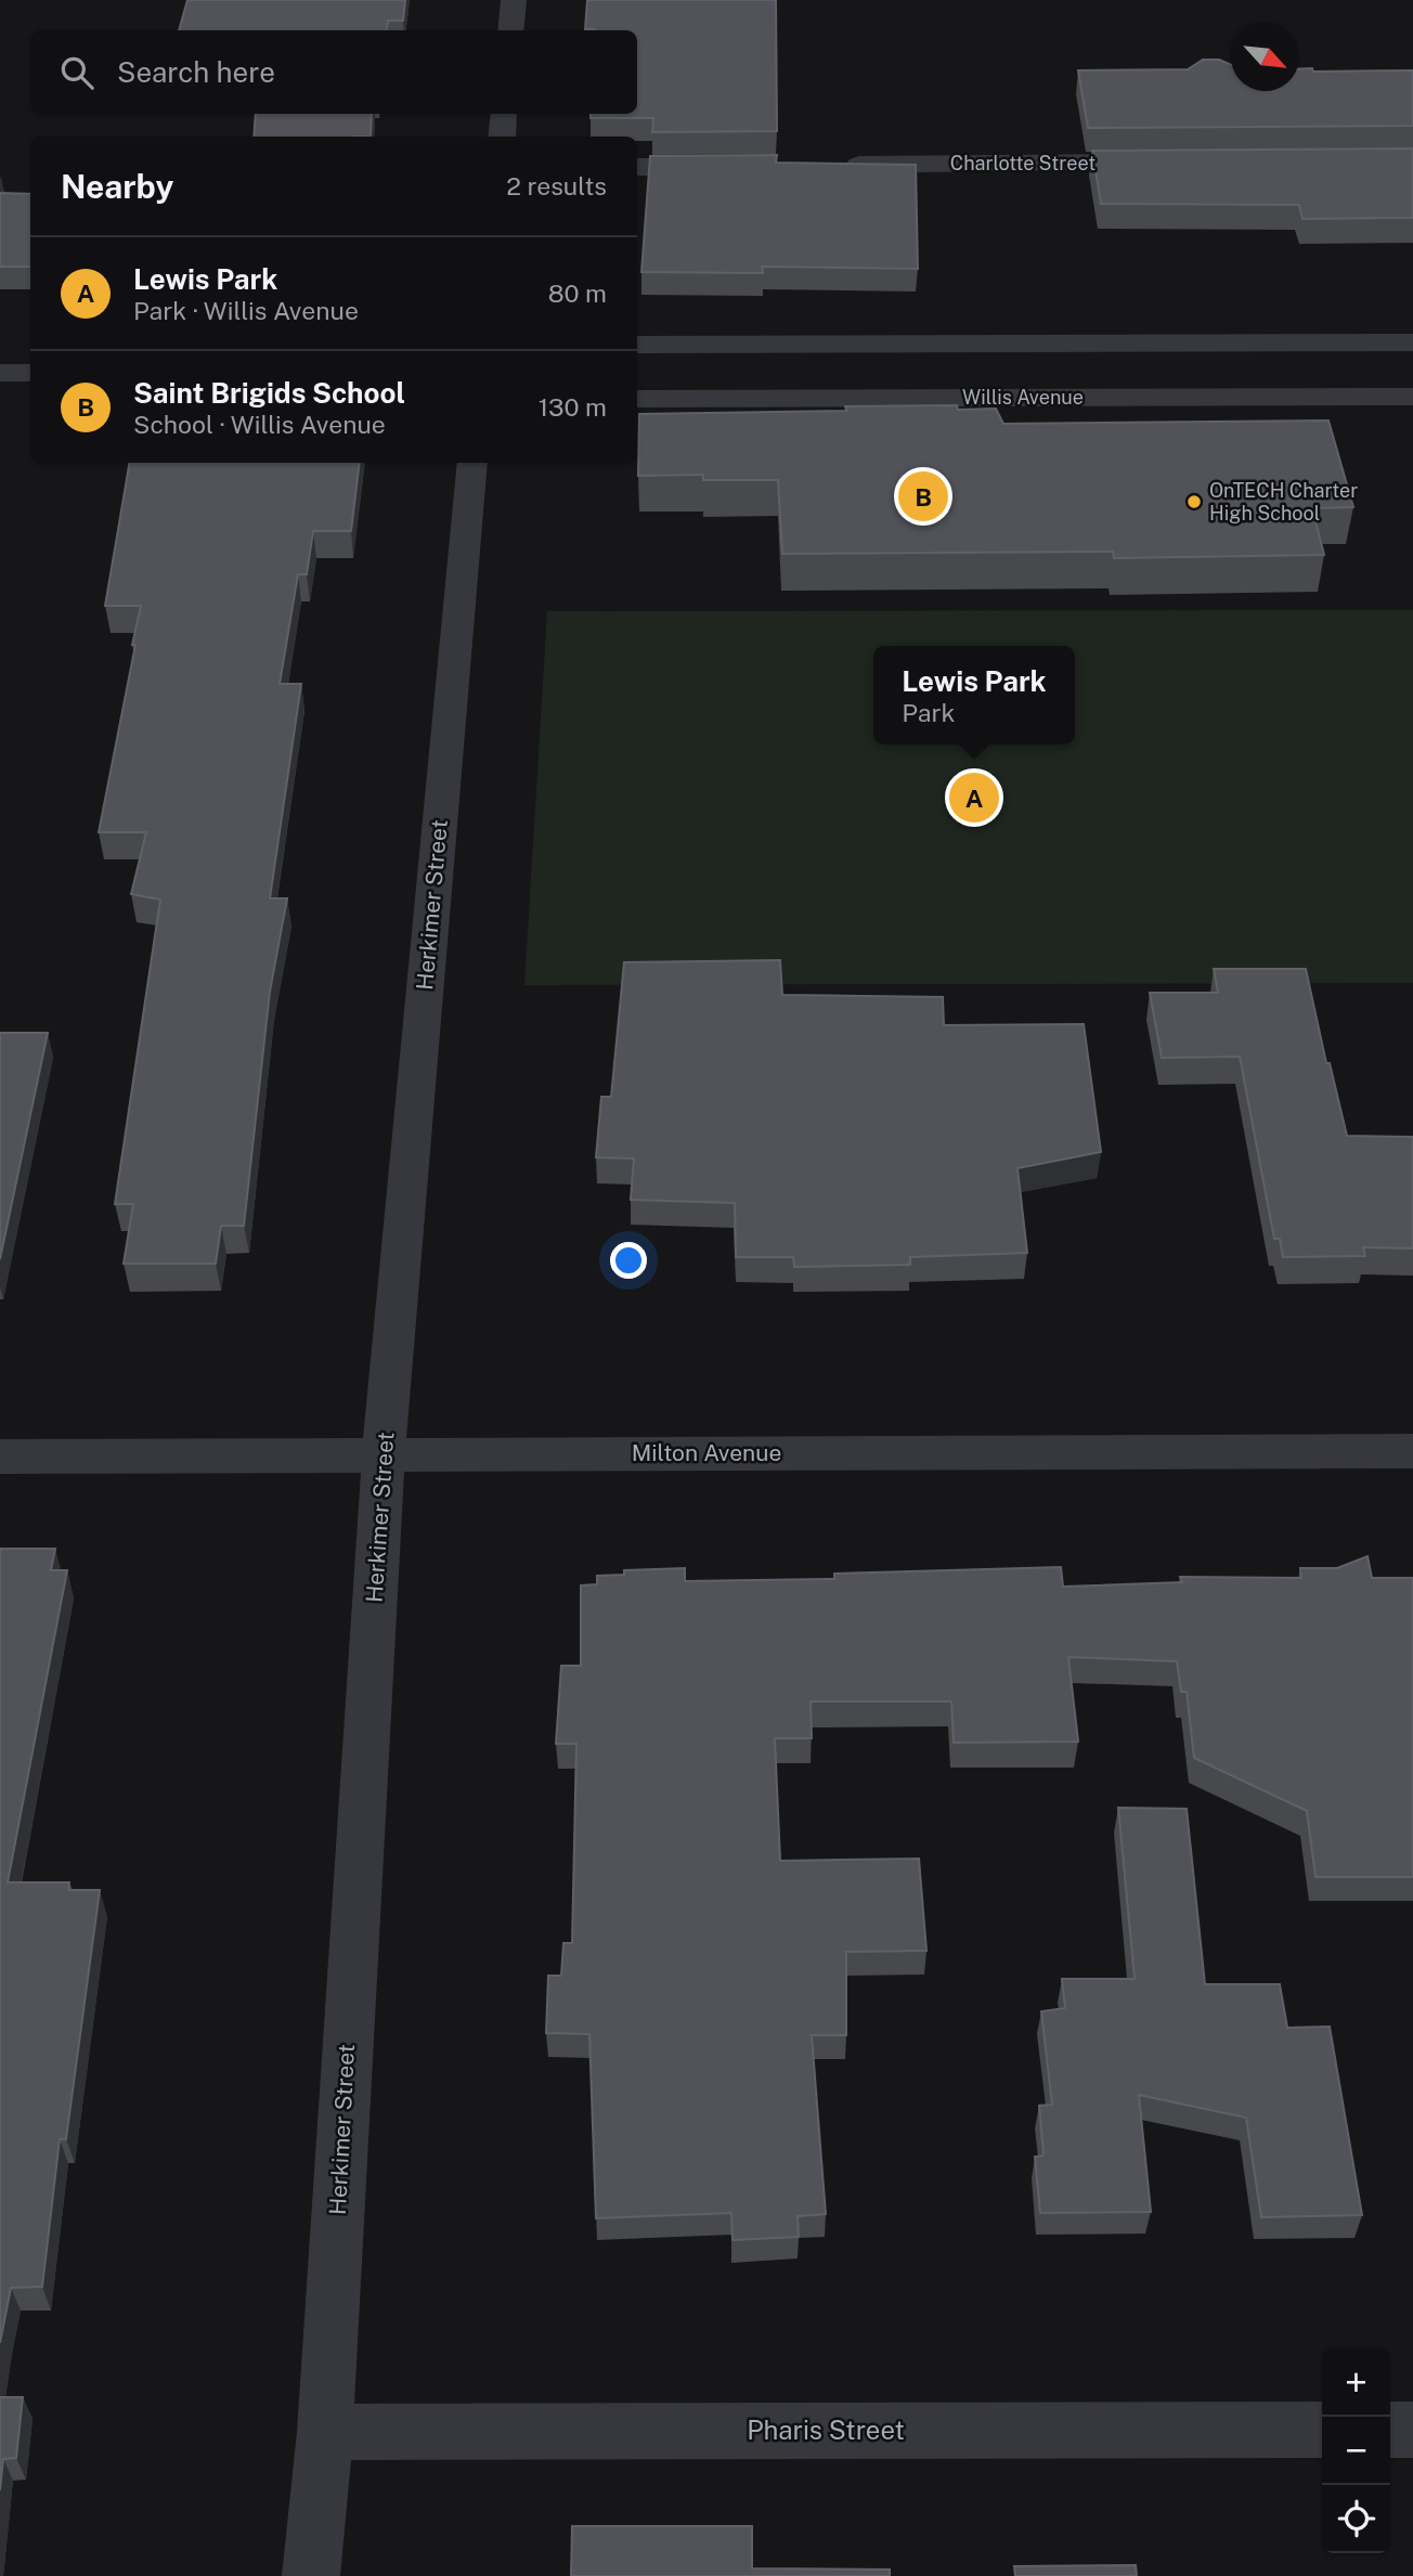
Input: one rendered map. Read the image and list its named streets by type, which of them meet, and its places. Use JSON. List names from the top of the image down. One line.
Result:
{"streets":{"street":["Charlotte Street","Willis Avenue","Herkimer Street","Milton Avenue","Pharis Street"]},"crossings":[["Herkimer Street","Milton Avenue"],["Herkimer Street","Pharis Street"]],"places":["OnTECH Charter High School"],"north":"bottom right","page":{"search":"Search here","heading":["Nearby","2 results"],"list":[{"mark":"A","name":"Lewis Park","note":"Park · Willis Avenue","value":"80 m"},{"mark":"B","name":"Saint Brigids School","note":"School · Willis Avenue","value":"130 m"}],"pins":["B","A"],"popup":["Lewis Park","Park"],"map_buttons":["+","−"]}}
